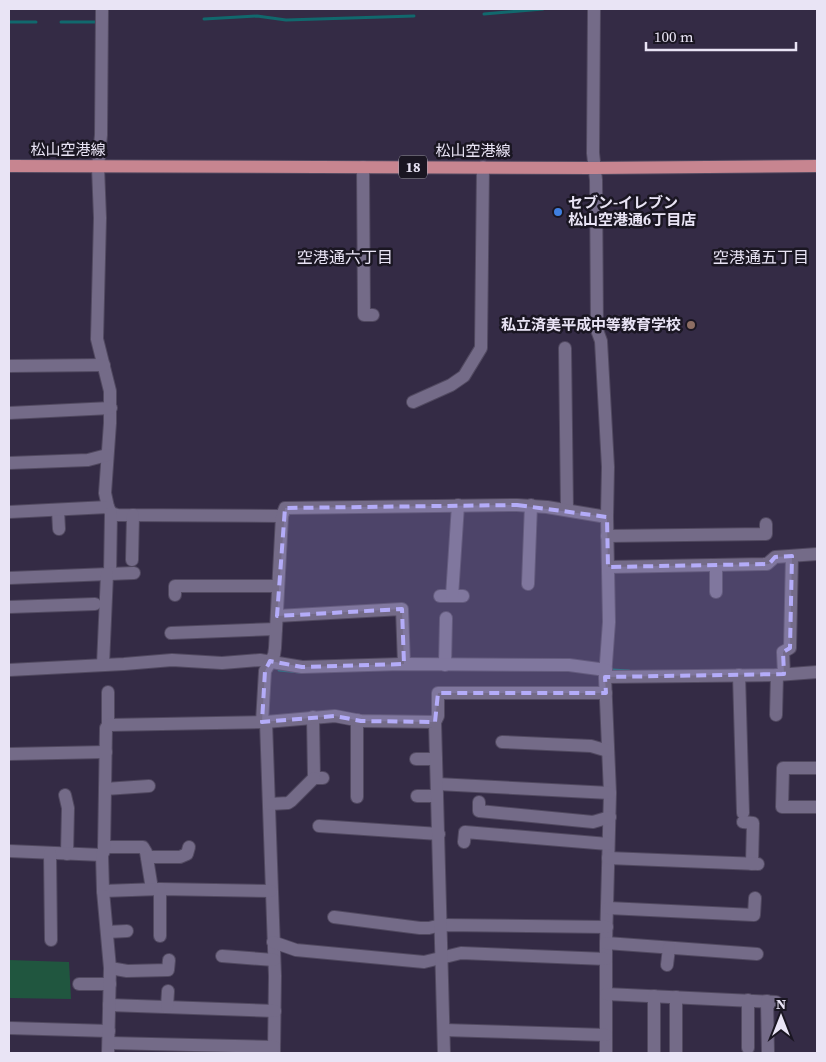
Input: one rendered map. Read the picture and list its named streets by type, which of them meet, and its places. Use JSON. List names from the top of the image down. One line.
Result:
{"streets":{"main road":["松山空港線","18"]},"districts":["空港通六丁目","空港通五丁目"],"places":["セブン-イレブン 松山空港通6丁目店","私立済美平成中等教育学校"],"scale_bar":"100 m","north":"top"}
